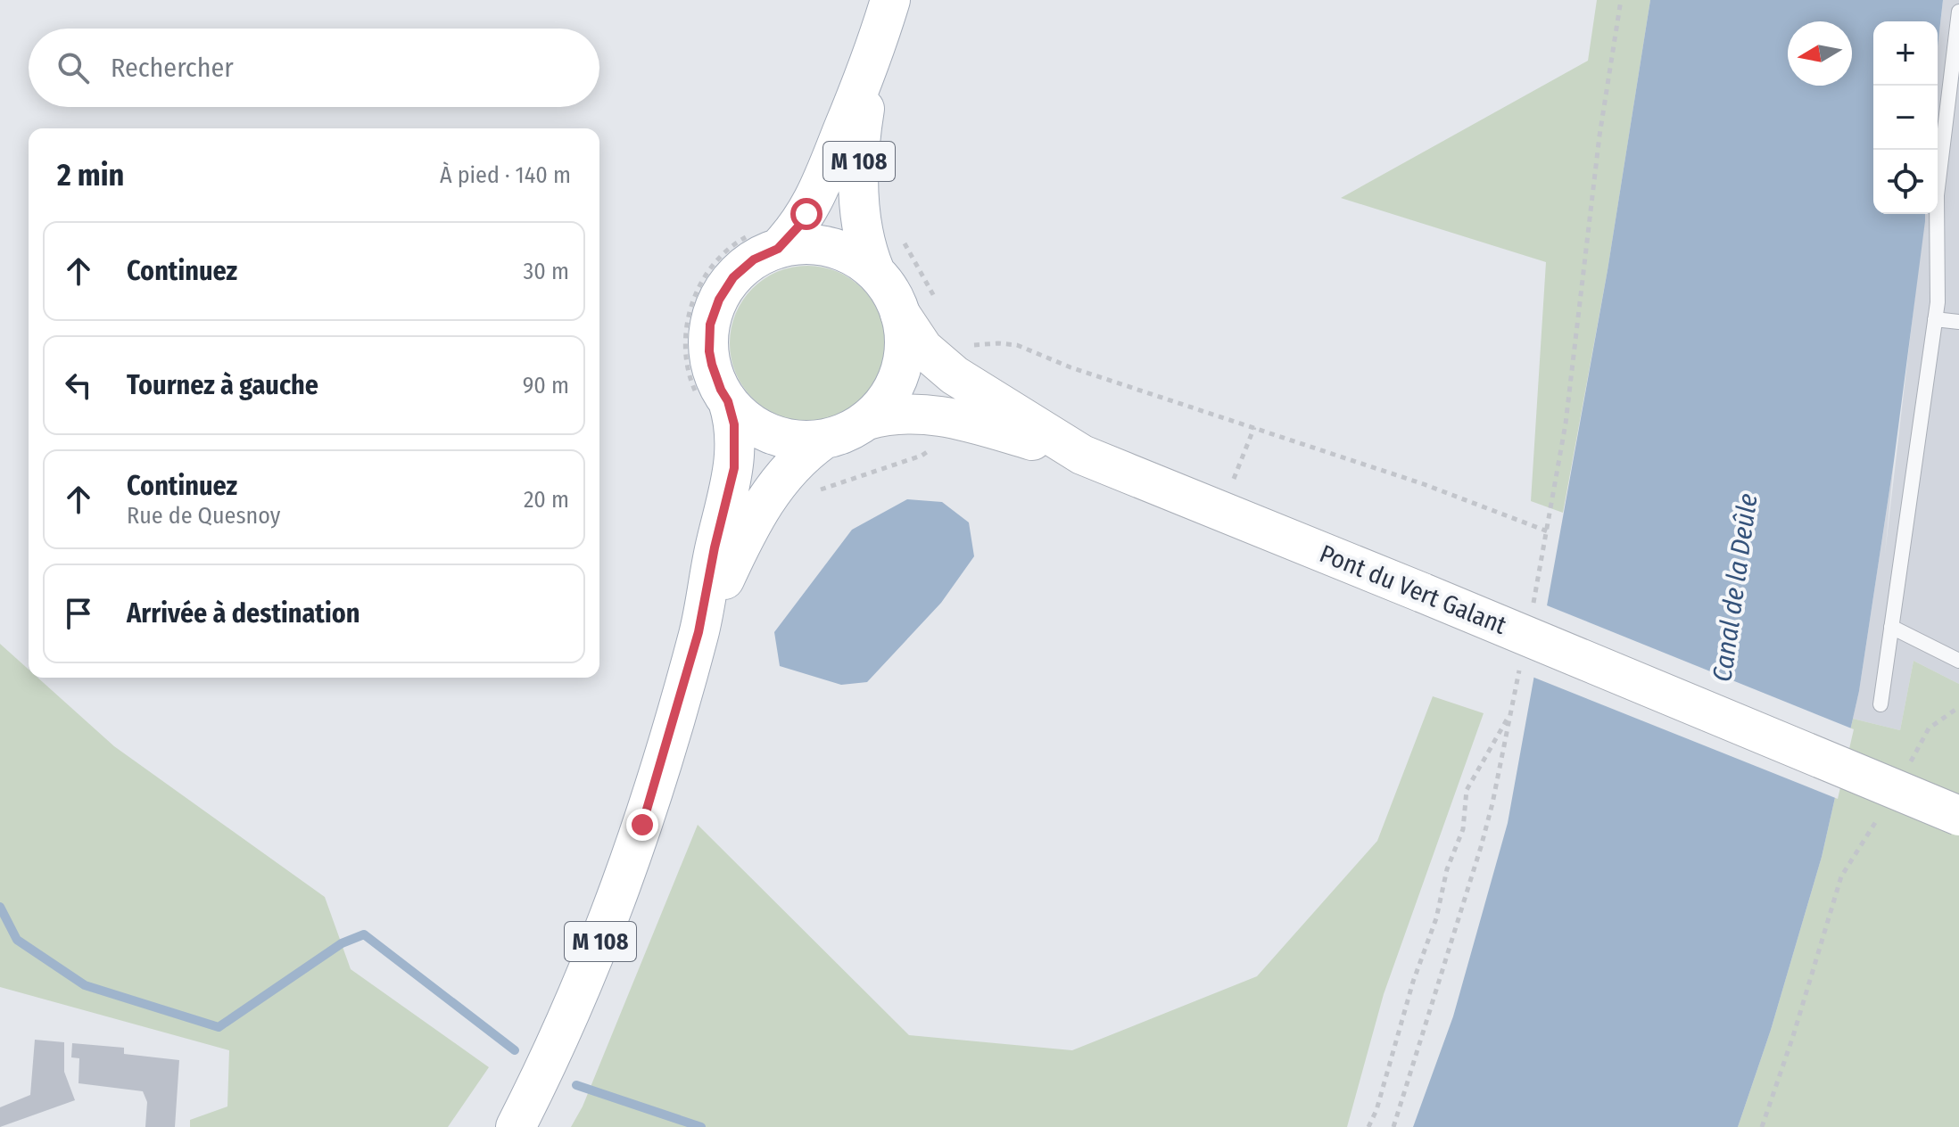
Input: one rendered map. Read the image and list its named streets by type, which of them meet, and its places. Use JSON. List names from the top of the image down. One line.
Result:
{"streets":{"main road":["M 108","Pont du Vert Galant"]},"crossings":[["M 108","Pont du Vert Galant"]],"water":["Canal de la Deûle"],"north":"left","page":{"map_buttons":["+","−"],"search":"Rechercher","heading":["2 min","À pied · 140 m"],"list":[["Continuez","30 m"],["Tournez à gauche","90 m"],["Continuez","Rue de Quesnoy","20 m"],"Arrivée à destination"]}}
